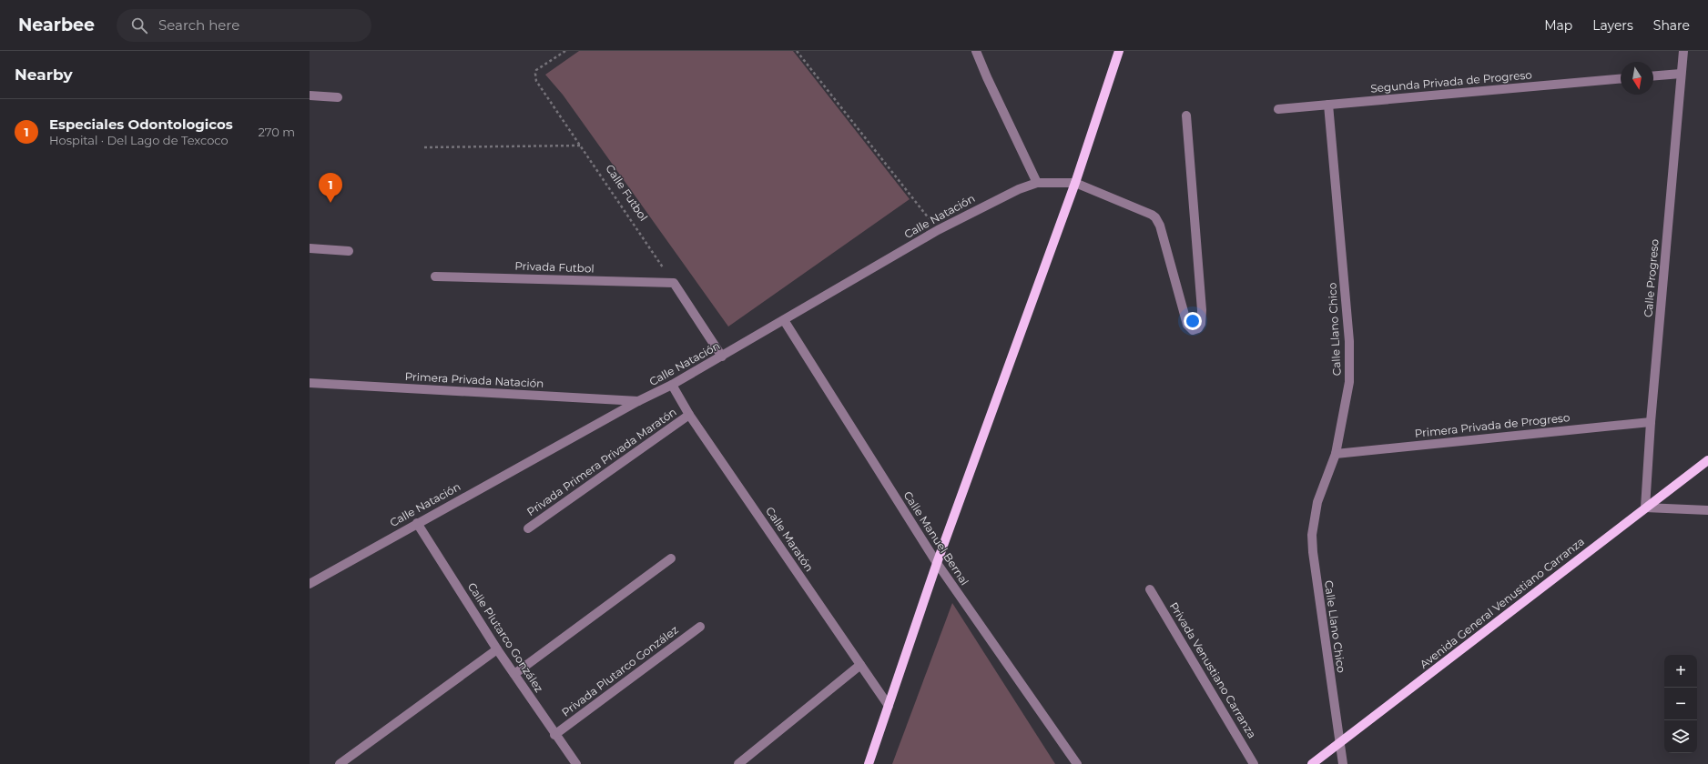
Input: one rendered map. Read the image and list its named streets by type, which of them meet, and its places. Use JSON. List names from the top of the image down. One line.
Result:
{"streets":{"main road":["Avenida General Venustiano Carranza"],"street":["Segunda Privada de Progreso","Calle Natación","Privada Futbol","Calle Progreso","Calle Llano Chico","Primera Privada Natación","Primera Privada de Progreso","Privada Primera Privada Maratón","Calle Manuel Bernal","Calle Maratón","Calle Plutarco González","Privada Venustiano Carranza","Privada Plutarco González"],"path":["Calle Futbol"]},"crossings":[["Segunda Privada de Progreso","Calle Llano Chico"],["Calle Futbol","Privada Futbol"],["Calle Natación","Primera Privada Natación"],["Calle Natación","Calle Manuel Bernal"],["Calle Natación","Calle Maratón"],["Calle Natación","Calle Plutarco González"],["Calle Progreso","Primera Privada de Progreso"],["Calle Progreso","Avenida General Venustiano Carranza"],["Calle Llano Chico","Primera Privada de Progreso"],["Calle Llano Chico","Avenida General Venustiano Carranza"],["Privada Primera Privada Maratón","Calle Maratón"],["Calle Plutarco González","Privada Plutarco González"]],"north":"bottom","page":{"header":"Nearbee","search":"Search here","nav":["Map","Layers","Share"],"heading":"Nearby","list":[{"mark":"1","name":"Especiales Odontologicos","note":"Hospital · Del Lago de Texcoco","value":"270 m"}],"pins":"1","map_buttons":["+","−"]}}
